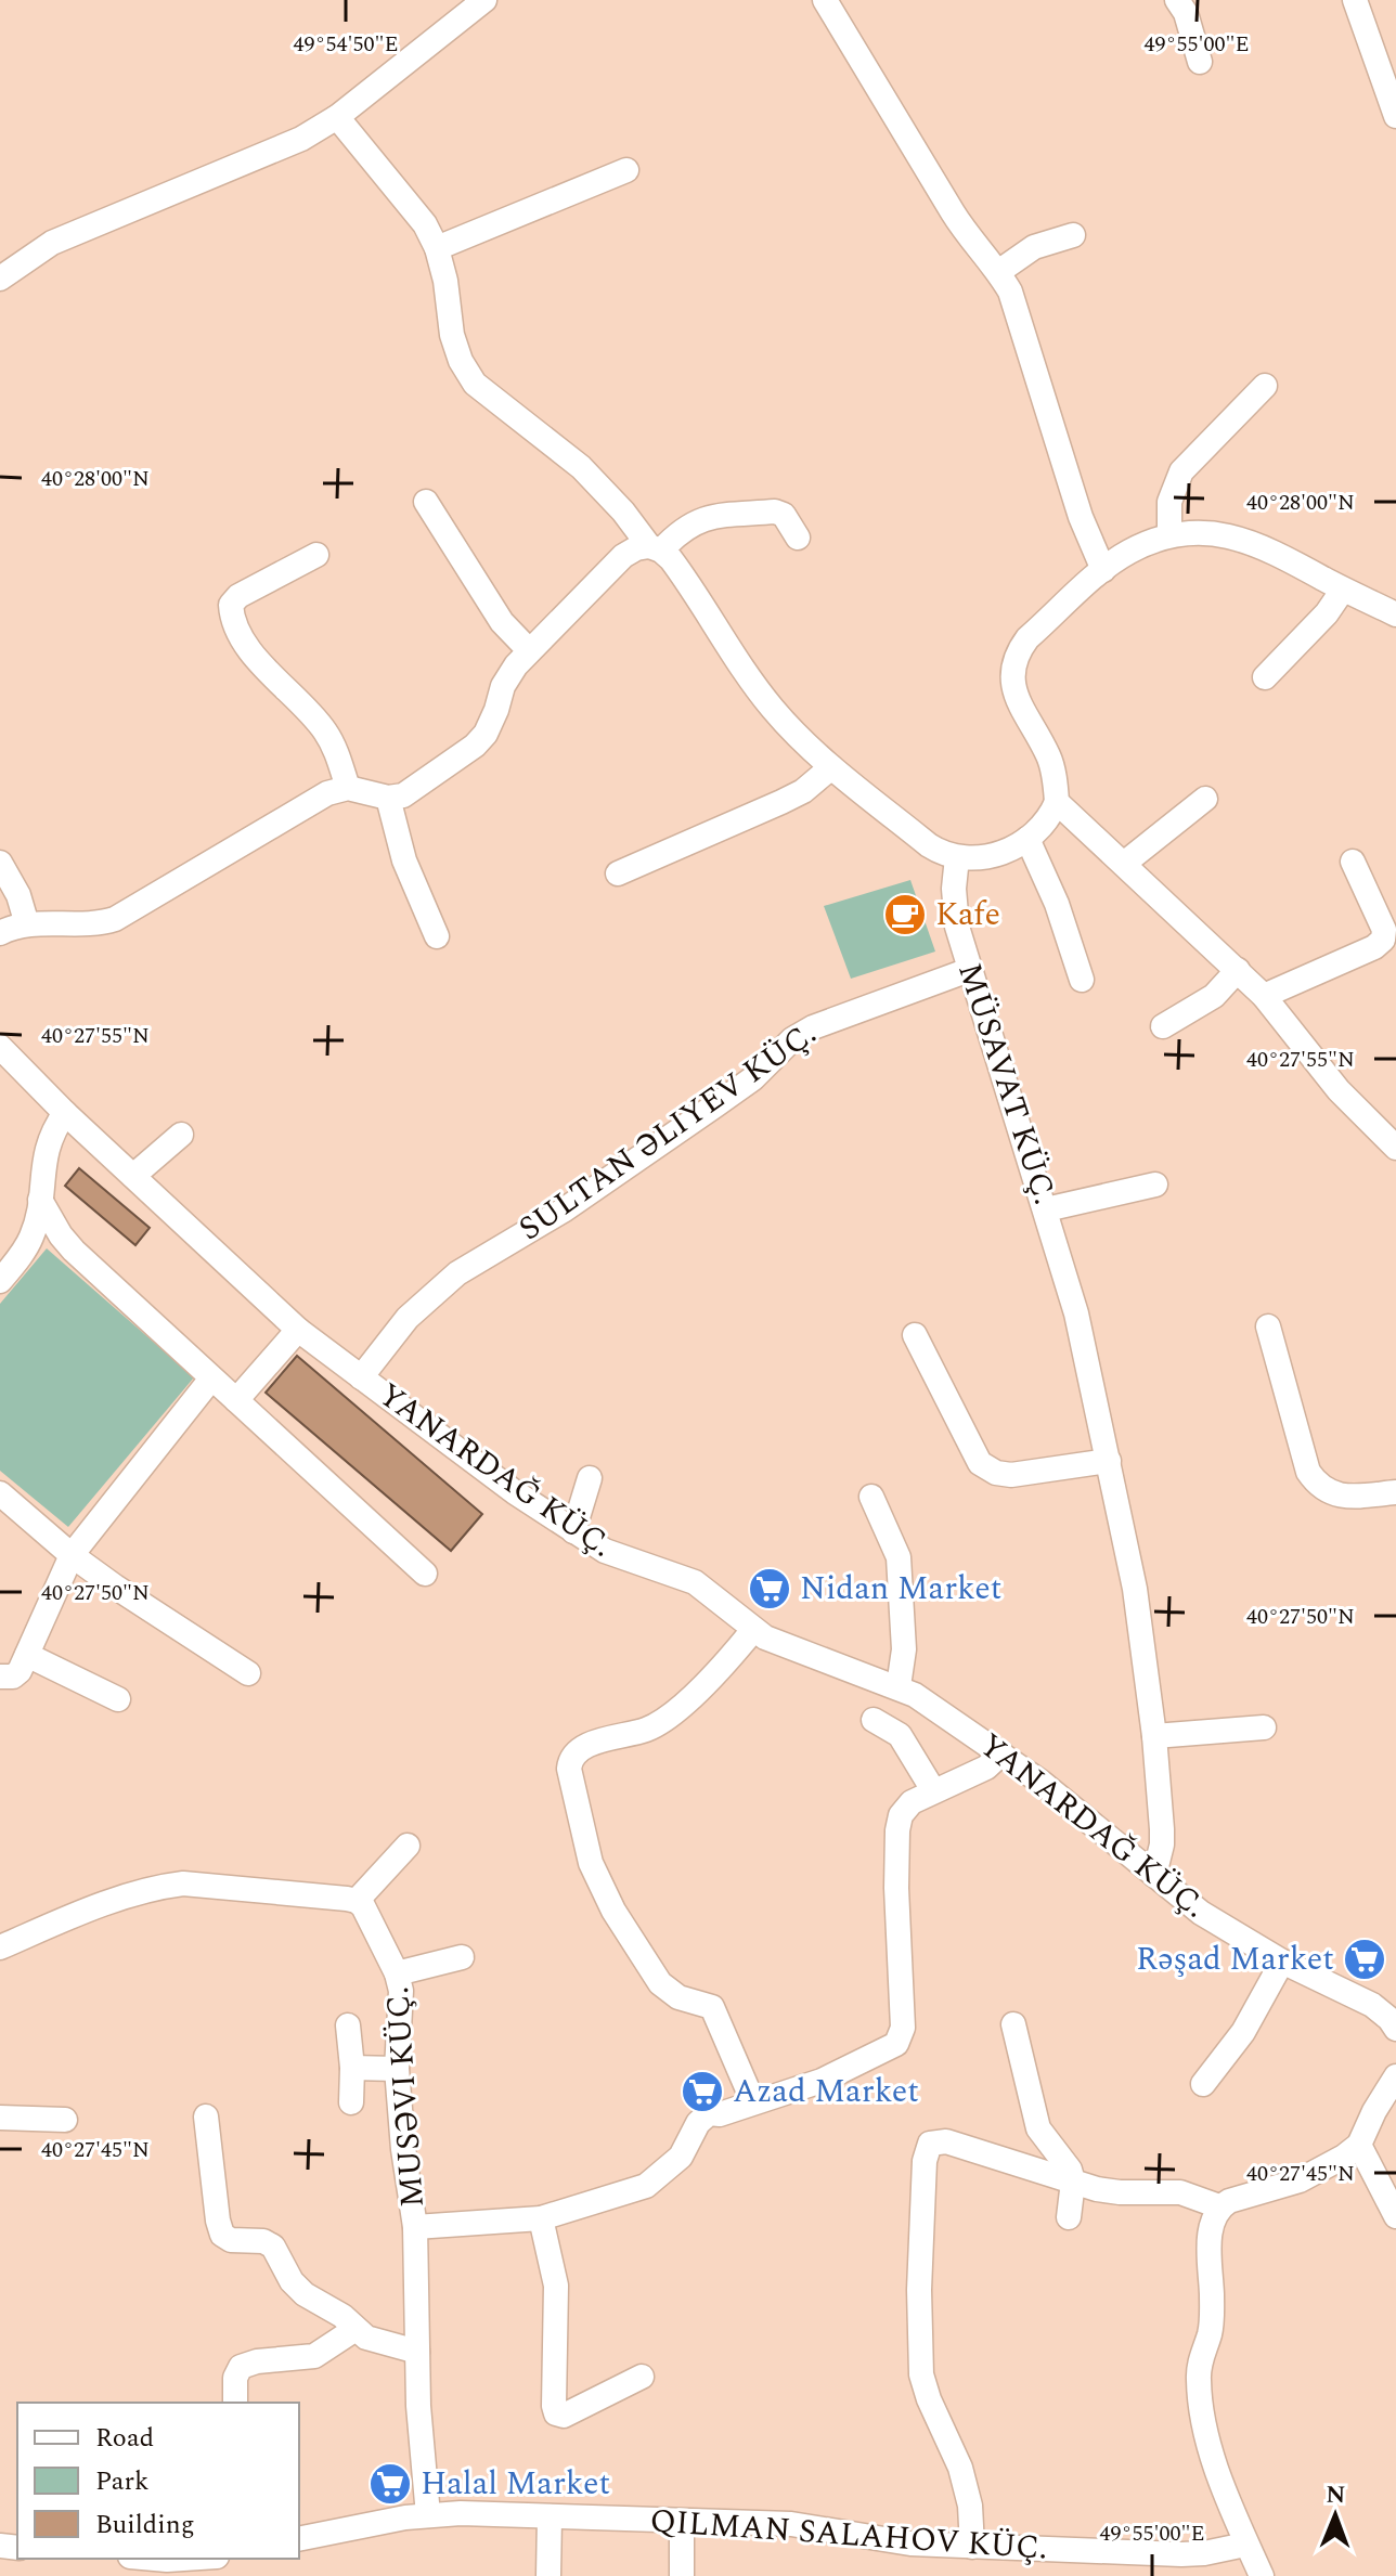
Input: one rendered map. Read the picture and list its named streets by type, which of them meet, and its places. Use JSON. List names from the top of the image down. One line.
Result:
{"streets":{"street":["MÜSAVAT KÜÇ.","SULTAN ƏLIYEV KÜÇ.","YANARDAĞ KÜÇ.","MUSƏVI KÜÇ."]},"crossings":[["MÜSAVAT KÜÇ.","SULTAN ƏLIYEV KÜÇ."],["MÜSAVAT KÜÇ.","YANARDAĞ KÜÇ."],["SULTAN ƏLIYEV KÜÇ.","YANARDAĞ KÜÇ."]],"places":{"cafe":["Kafe"],"supermarket":["Nidan Market","Rəşad Market","Azad Market","Halal Market"]},"legend":["Road","Park","Building"],"north":"top","coordinates":["49°54'50\"E","49°55'00\"E","40°28'00\"N","40°27'55\"N","40°27'50\"N","40°27'45\"N"]}
